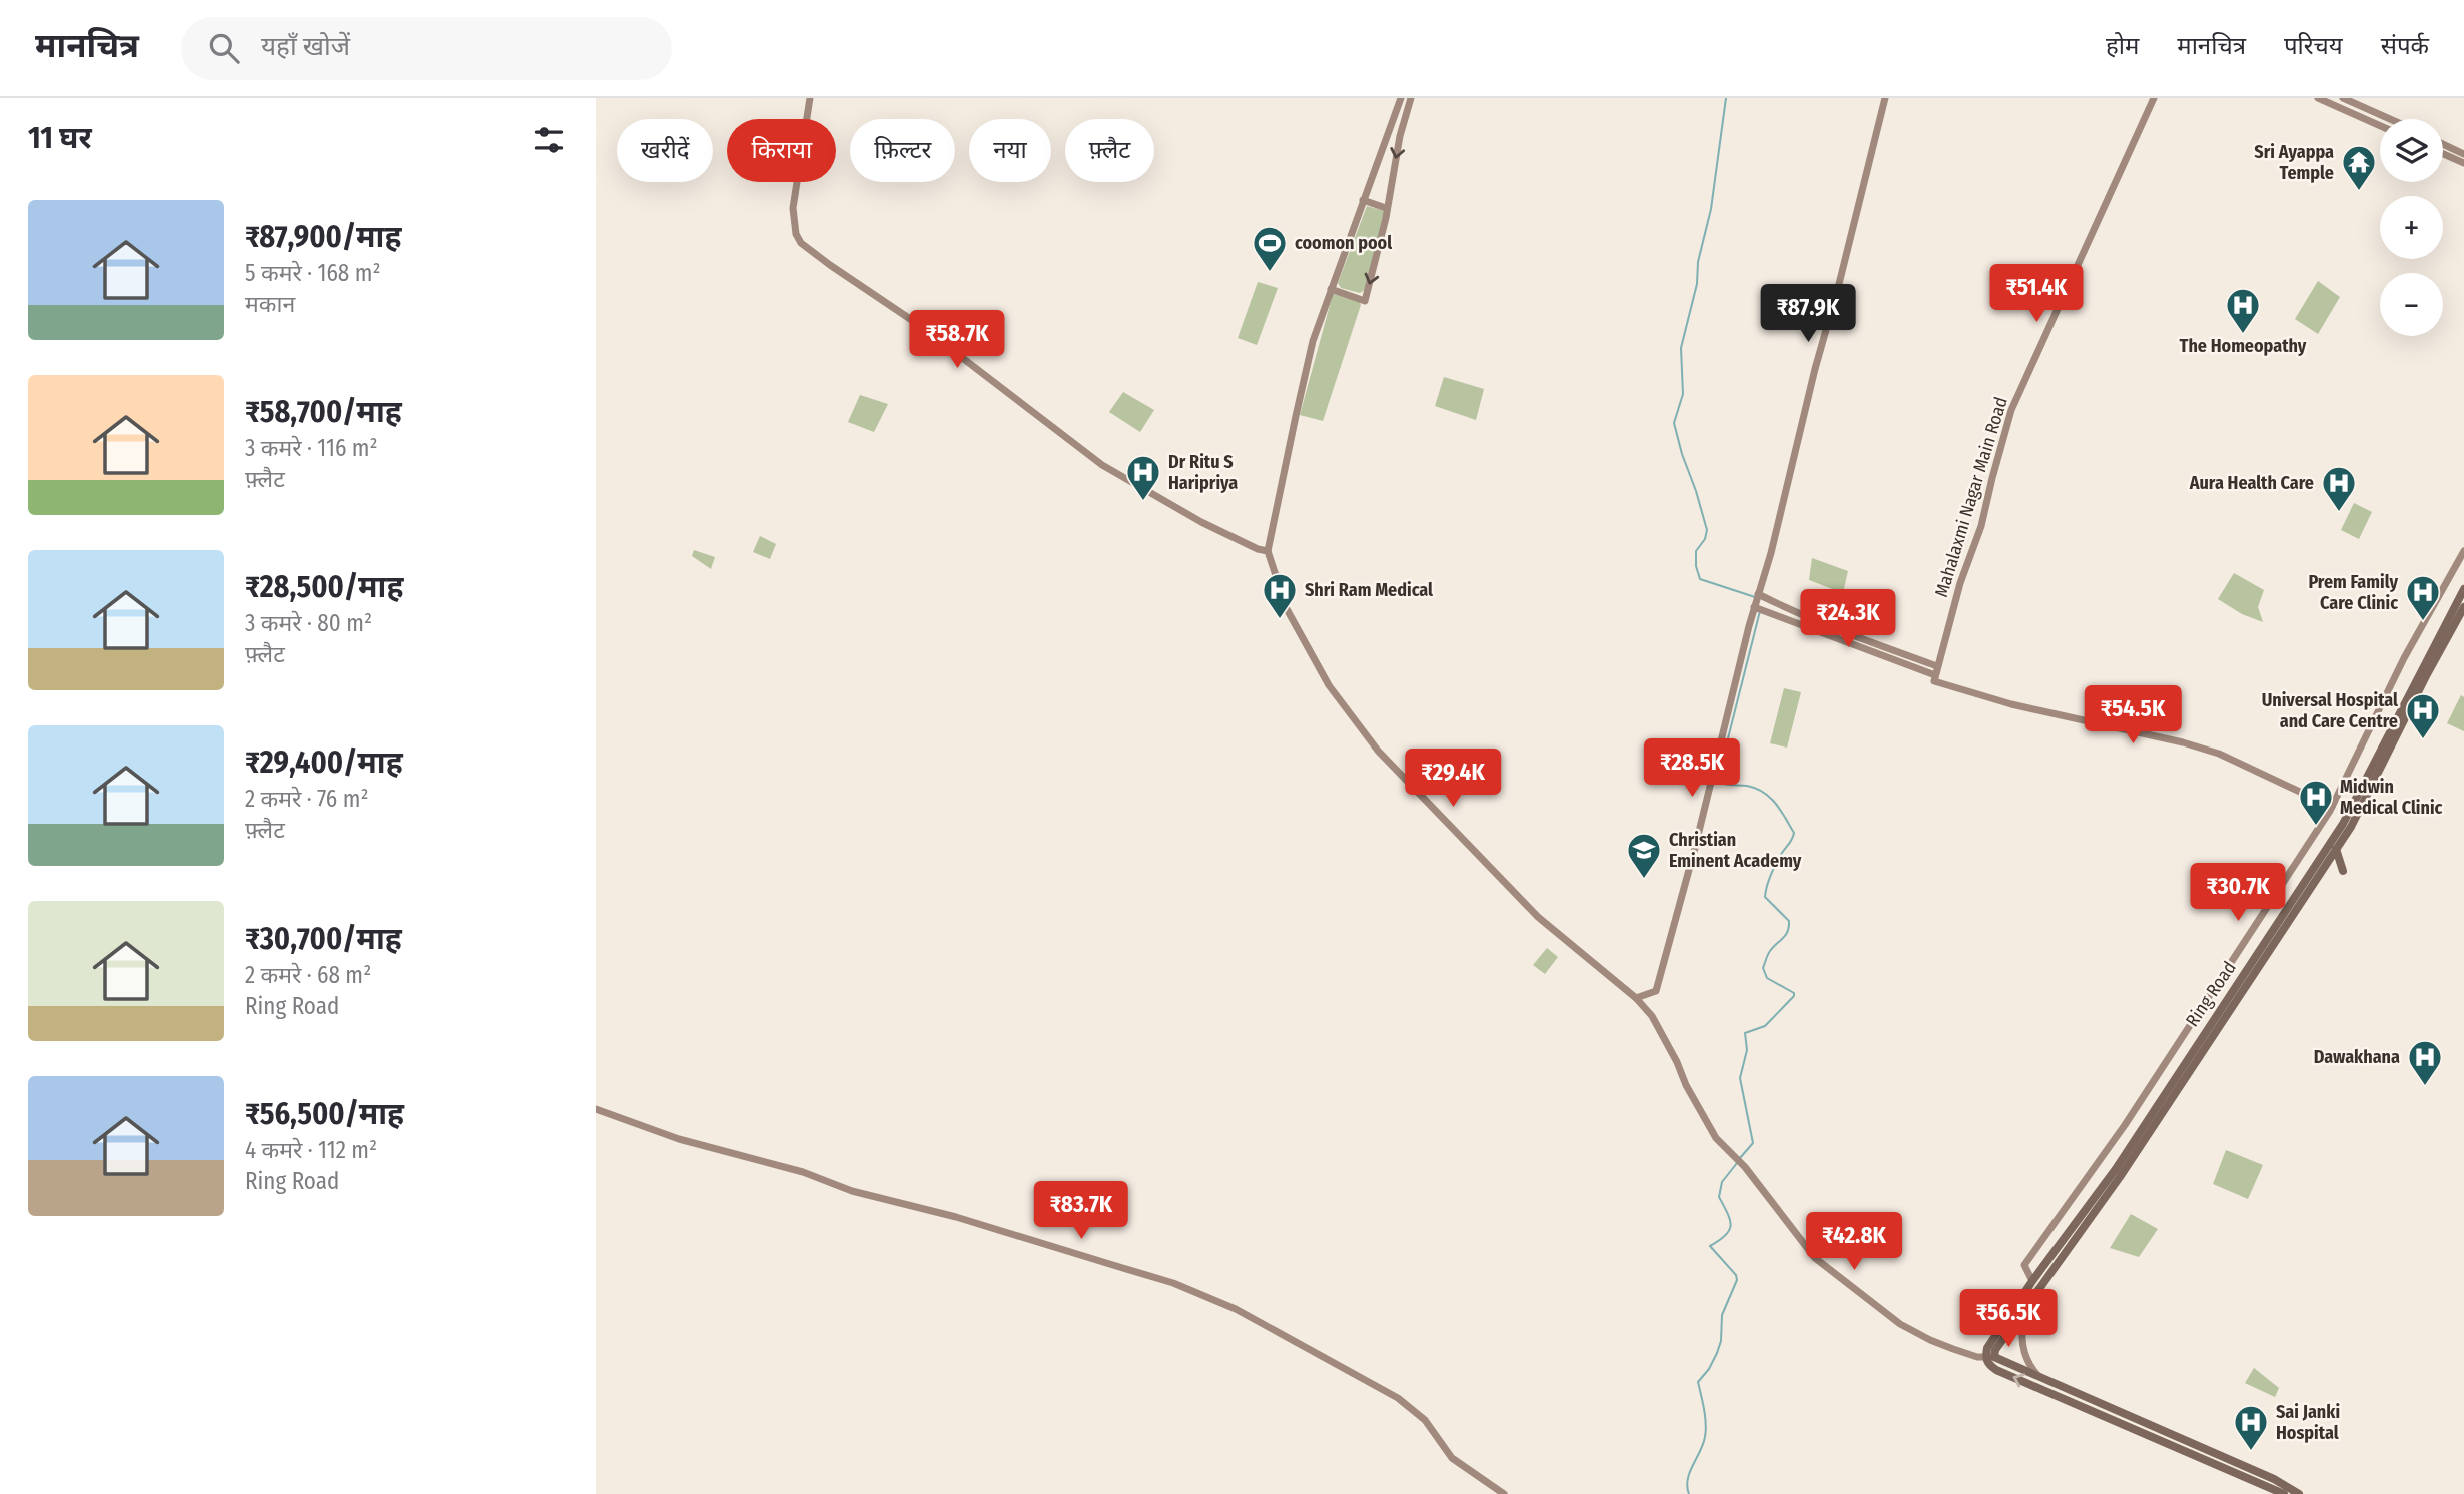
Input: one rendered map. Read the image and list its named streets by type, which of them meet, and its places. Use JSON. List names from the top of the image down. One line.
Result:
{"streets":{"main road":["Ring Road"],"street":["Mahalaxmi Nagar Main Road"]},"places":{"temple":["Sri Ayappa Temple"],"sports":["coomon pool"],"hospital":["The Homeopathy","Dr Ritu S Haripriya","Aura Health Care","Shri Ram Medical","Prem Family Care Clinic","Universal Hospital and Care Centre","Midwin Medical Clinic","Dawakhana","Sai Janki Hospital"],"school or university":["Christian Eminent Academy"]},"page":{"header":"मानचित्र","search":"यहाँ खोजें","nav":["होम","मानचित्र","परिचय","संपर्क"],"heading":"11 घर","map_buttons":["+","−"],"chip":["खरीदें","किराया","फ़िल्टर","नया","फ़्लैट"],"list":[{"name":"₹87,900/माह","note":"5 कमरे · 168 m² · मकान"},{"name":"₹58,700/माह","note":"3 कमरे · 116 m² · फ़्लैट"},{"name":"₹28,500/माह","note":"3 कमरे · 80 m² · फ़्लैट"},{"name":"₹29,400/माह","note":"2 कमरे · 76 m² · फ़्लैट"},{"name":"₹30,700/माह","note":"2 कमरे · 68 m² · Ring Road"},{"name":"₹56,500/माह","note":"4 कमरे · 112 m² · Ring Road"}],"price":["₹51.4K","₹87.9K","₹58.7K","₹24.3K","₹54.5K","₹28.5K","₹29.4K","₹30.7K","₹83.7K","₹42.8K","₹56.5K"]}}
